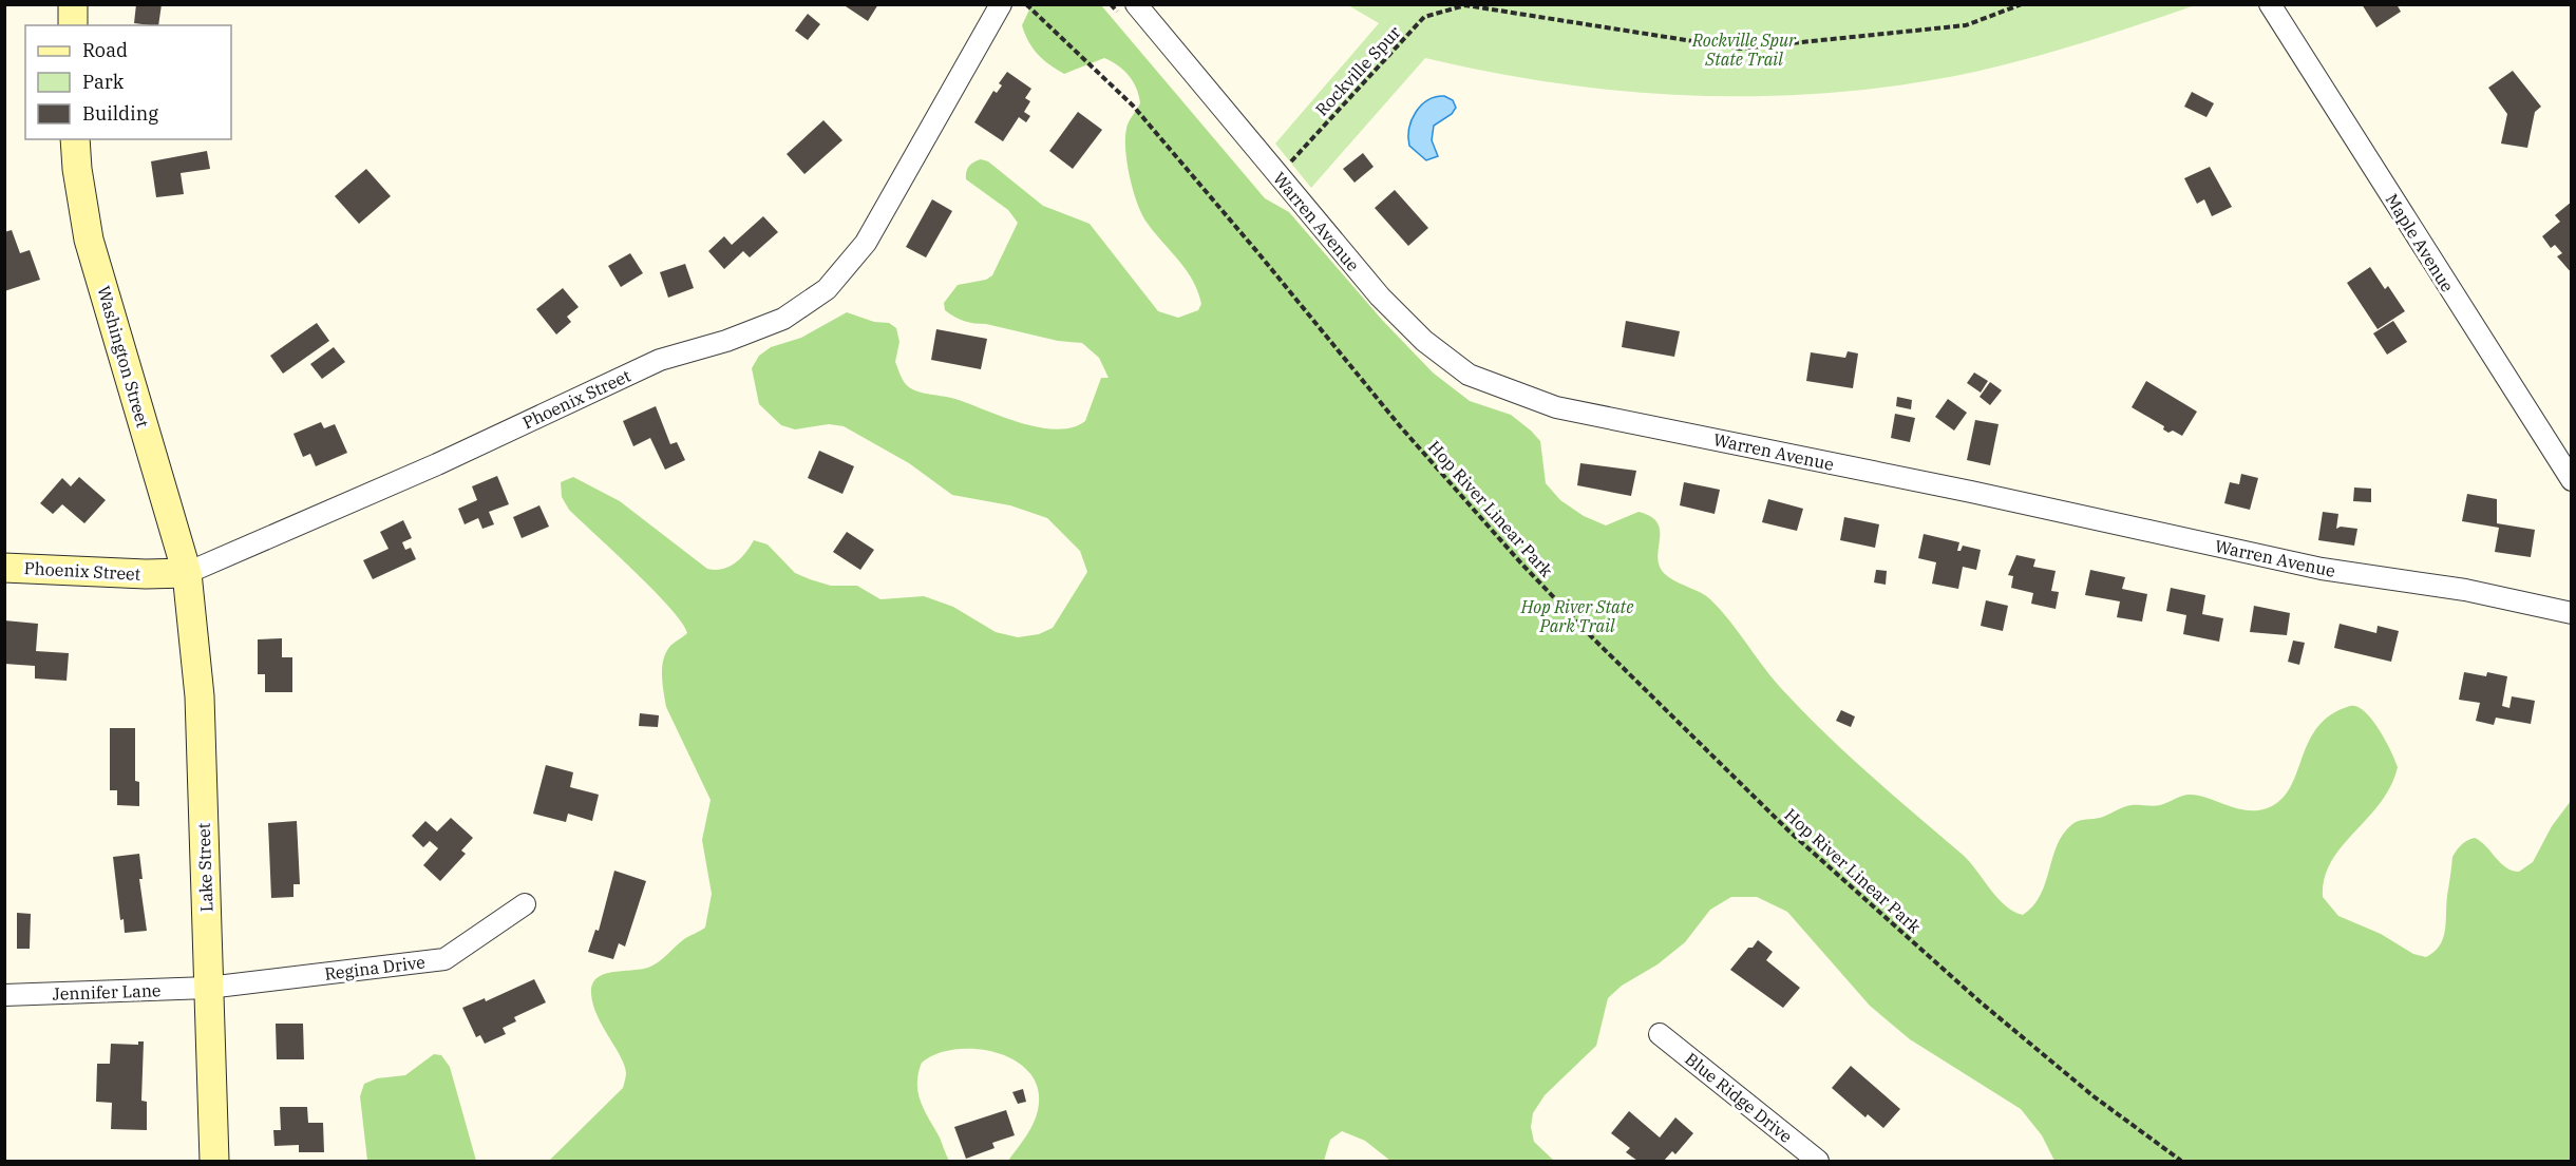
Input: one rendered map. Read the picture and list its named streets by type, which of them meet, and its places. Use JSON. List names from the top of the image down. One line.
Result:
{"streets":{"street":["Warren Avenue","Maple Avenue","Washington Street","Phoenix Street","Lake Street","Regina Drive","Jennifer Lane","Blue Ridge Drive"],"path":["Rockville Spur","Hop River Linear Park"]},"crossings":[["Washington Street","Phoenix Street"],["Washington Street","Lake Street"],["Phoenix Street","Lake Street"],["Lake Street","Regina Drive"],["Lake Street","Jennifer Lane"],["Regina Drive","Jennifer Lane"]],"parks":["Rockville Spur State Trail","Hop River State Park Trail"],"legend":["Road","Park","Building"]}
